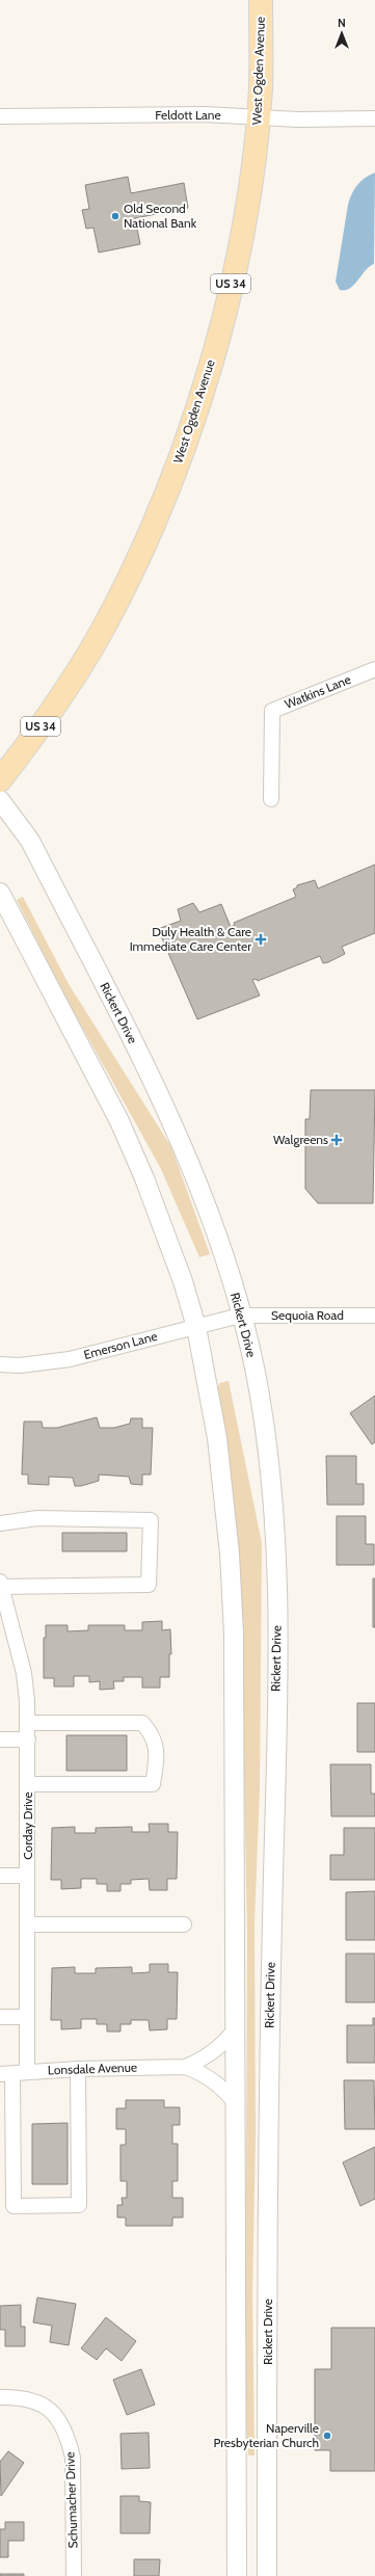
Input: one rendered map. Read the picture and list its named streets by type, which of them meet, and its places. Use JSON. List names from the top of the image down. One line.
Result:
{"streets":{"main road":["West Ogden Avenue","US 34"],"street":["Feldott Lane","Watkins Lane","Rickert Drive","Sequoia Road","Emerson Lane","Corday Drive","Lonsdale Avenue","Schumacher Drive"]},"crossings":[["West Ogden Avenue","Feldott Lane"],["Rickert Drive","Sequoia Road"],["Rickert Drive","Emerson Lane"],["Sequoia Road","Emerson Lane"],["Corday Drive","Lonsdale Avenue"]],"places":{"other":["Old Second National Bank","Naperville Presbyterian Church"],"health":["Duly Health & Care Immediate Care Center","Walgreens"]},"north":"top"}
